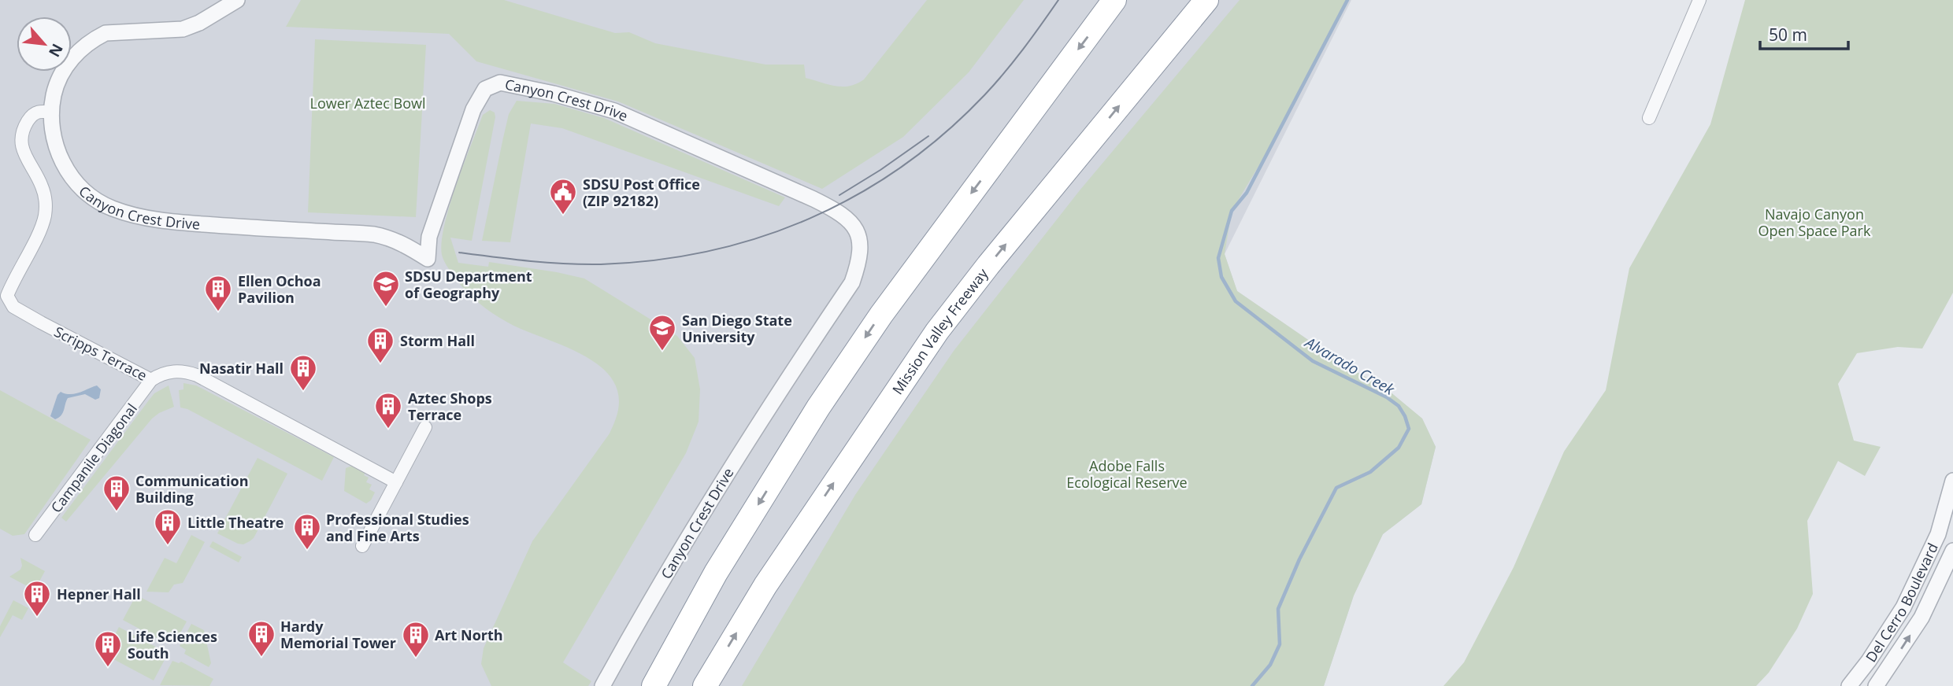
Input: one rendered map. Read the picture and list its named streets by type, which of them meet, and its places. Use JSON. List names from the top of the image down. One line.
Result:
{"streets":{"highway":["Mission Valley Freeway"],"street":["Canyon Crest Drive","Scripps Terrace","Campanile Diagonal","Del Cerro Boulevard"]},"crossings":[["Canyon Crest Drive","Scripps Terrace"],["Scripps Terrace","Campanile Diagonal"]],"water":["Alvarado Creek"],"parks":["Lower Aztec Bowl","Navajo Canyon Open Space Park","Adobe Falls Ecological Reserve"],"places":{"public building":["SDSU Post Office (ZIP 92182)"],"school or university":["SDSU Department of Geography","San Diego State University"],"building":["Ellen Ochoa Pavilion","Storm Hall","Nasatir Hall","Aztec Shops Terrace","Communication Building","Little Theatre","Professional Studies and Fine Arts","Hepner Hall","Hardy Memorial Tower","Art North","Life Sciences South"]},"scale_bar":"50 m","north":"bottom right"}
